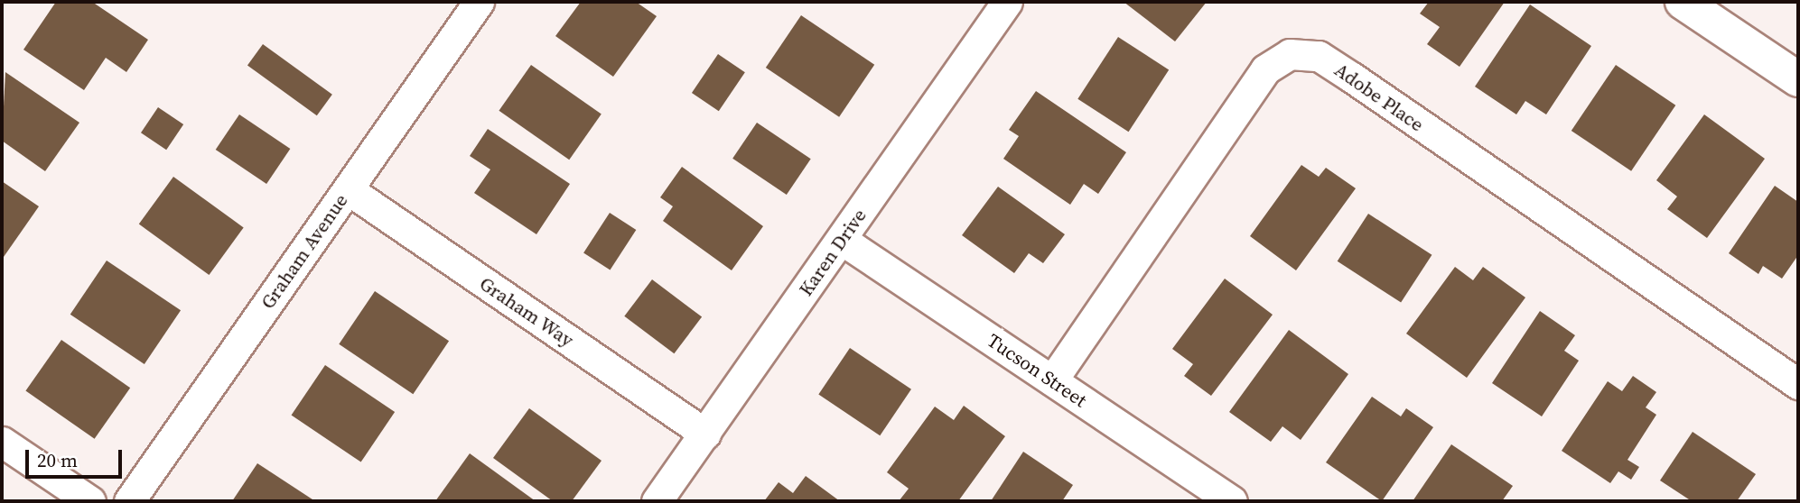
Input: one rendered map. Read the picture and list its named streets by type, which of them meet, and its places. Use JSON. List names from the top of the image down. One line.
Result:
{"streets":{"street":["Adobe Place","Graham Avenue","Karen Drive","Graham Way","Tucson Street"]},"crossings":[["Adobe Place","Tucson Street"],["Graham Avenue","Graham Way"],["Karen Drive","Graham Way"],["Karen Drive","Tucson Street"]],"scale_bar":"20 m"}
